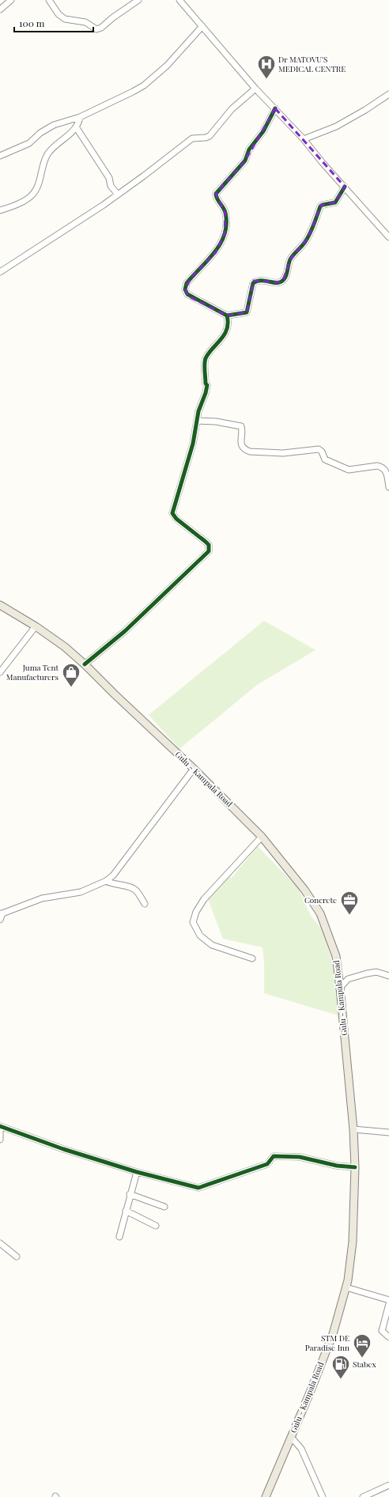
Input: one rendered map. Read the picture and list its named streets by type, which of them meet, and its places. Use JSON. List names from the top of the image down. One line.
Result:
{"streets":{"main road":["Gulu - Kampala Road"]},"places":{"hospital":["Dr MATOVU'S MEDICAL CENTRE"],"shop":["Juma Tent Manufacturers"],"office":["Concrete"],"hotel":["STM DE Paradise Inn"],"fuel station":["Stabex"]},"scale_bar":"100 m"}
